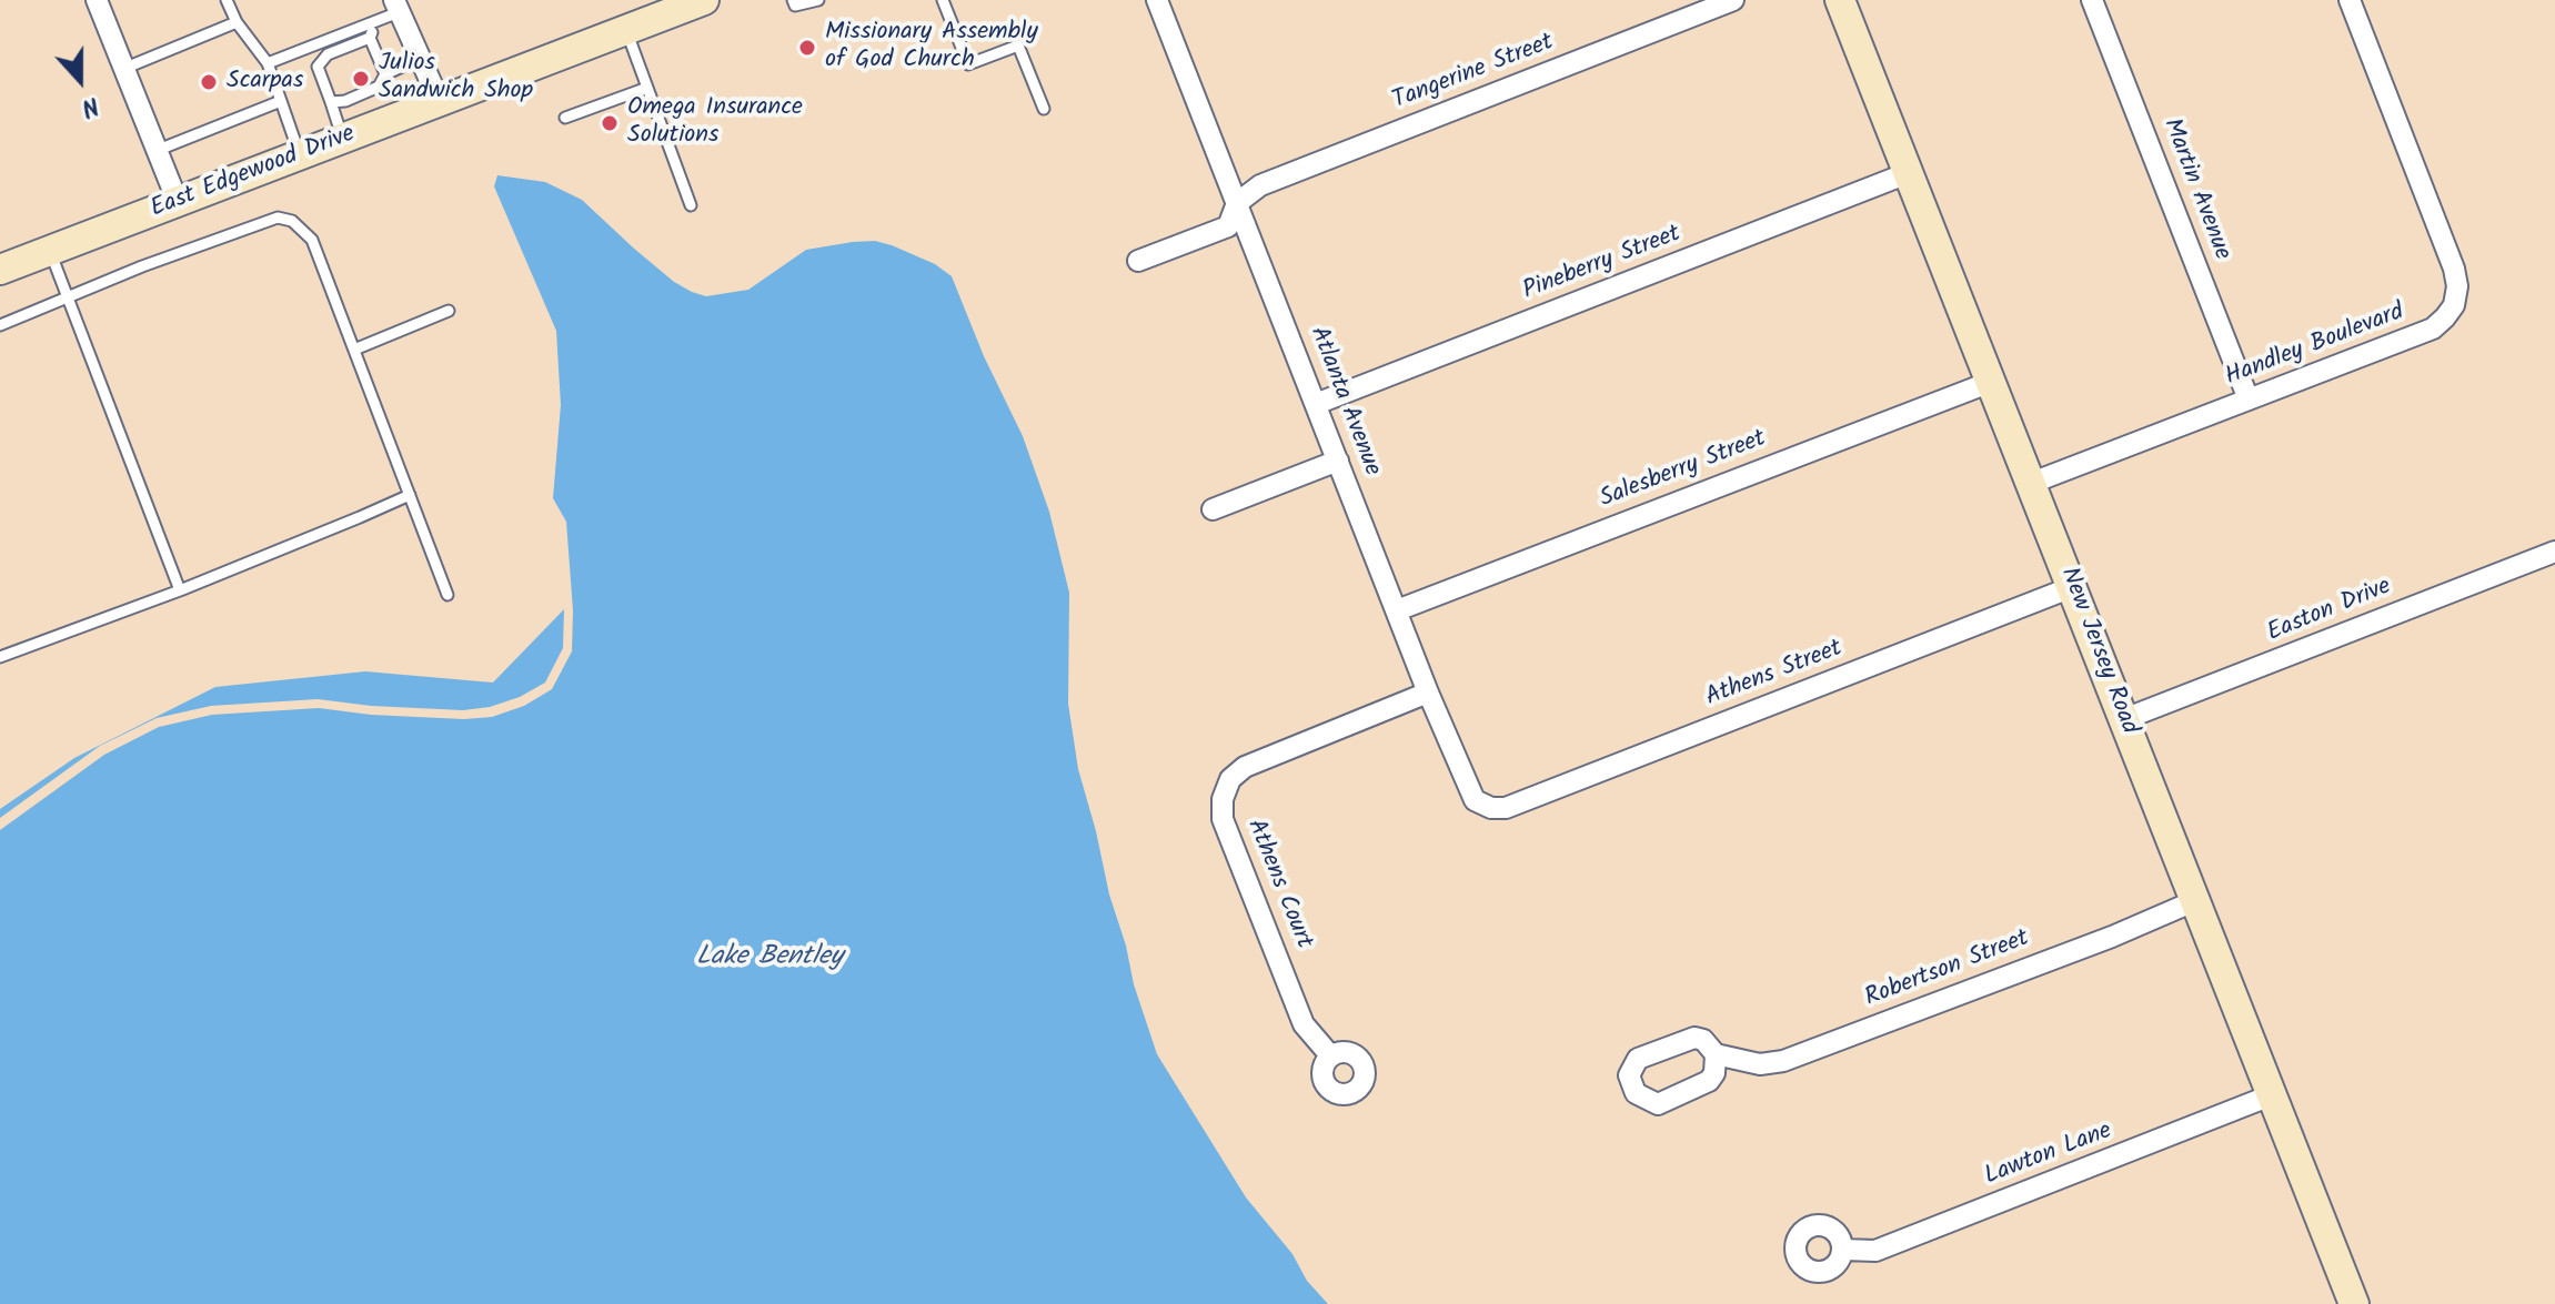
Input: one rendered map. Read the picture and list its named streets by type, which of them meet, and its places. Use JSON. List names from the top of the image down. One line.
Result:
{"streets":{"street":["Tangerine Street","East Edgewood Drive","Martin Avenue","Pineberry Street","Handley Boulevard","Atlanta Avenue","Salesberry Street","Easton Drive","New Jersey Road","Athens Street","Athens Court","Robertson Street","Lawton Lane"]},"crossings":[["Tangerine Street","Atlanta Avenue"],["Martin Avenue","Handley Boulevard"],["Pineberry Street","Atlanta Avenue"],["Pineberry Street","New Jersey Road"],["Handley Boulevard","New Jersey Road"],["Atlanta Avenue","Salesberry Street"],["Atlanta Avenue","Athens Street"],["Atlanta Avenue","Athens Court"],["Salesberry Street","New Jersey Road"],["Easton Drive","New Jersey Road"],["New Jersey Road","Athens Street"],["New Jersey Road","Robertson Street"],["New Jersey Road","Lawton Lane"]],"water":["Lake Bentley"],"places":["Missionary Assembly of God Church","Julios Sandwich Shop","Scarpas","Omega Insurance Solutions"],"north":"bottom"}
